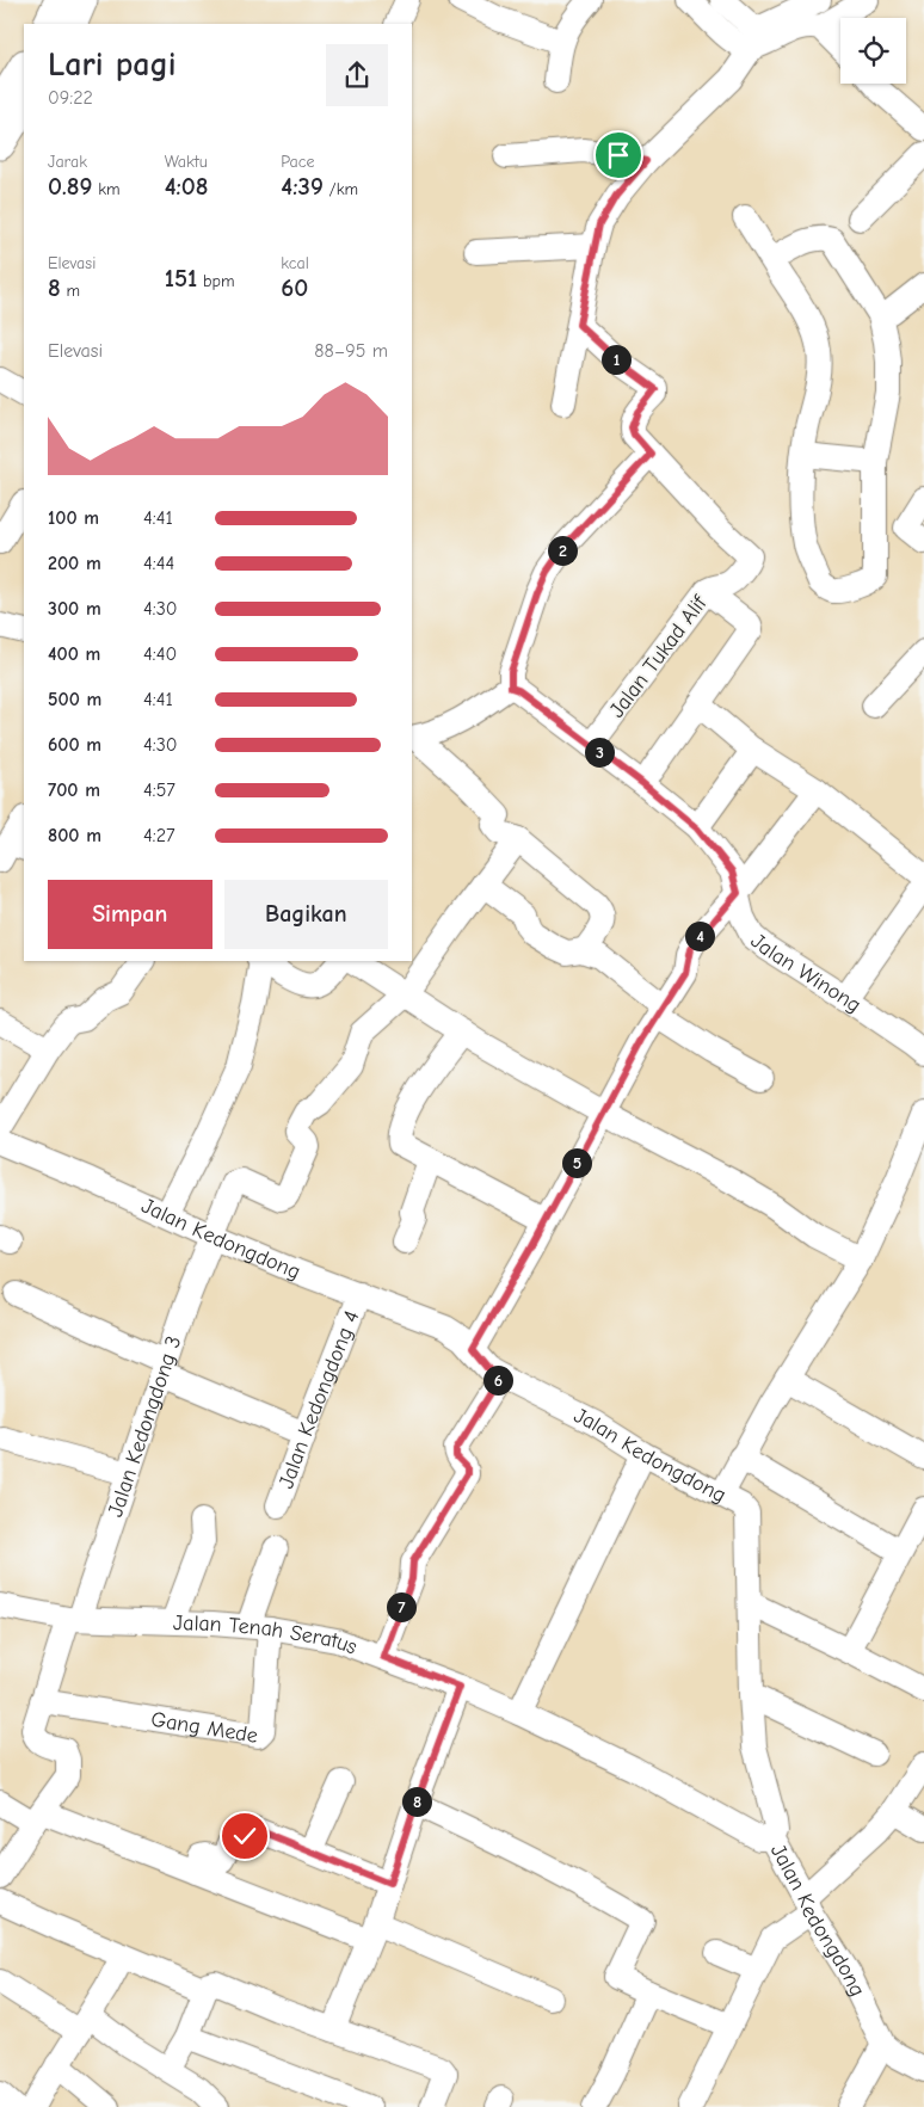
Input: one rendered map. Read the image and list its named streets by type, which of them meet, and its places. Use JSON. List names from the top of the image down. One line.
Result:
{"streets":{"street":["Jalan Tukad Alif","Jalan Winong","Jalan Kedongdong","Jalan Kedongdong 4","Jalan Kedongdong 3","Jalan Tenah Seratus","Gang Mede"]},"crossings":[["Jalan Tukad Alif","Jalan Winong"],["Jalan Kedongdong","Jalan Kedongdong 4"],["Jalan Kedongdong","Jalan Kedongdong 3"],["Jalan Kedongdong","Jalan Tenah Seratus"],["Jalan Kedongdong 3","Jalan Tenah Seratus"],["Jalan Kedongdong 3","Gang Mede"],["Jalan Tenah Seratus","Gang Mede"]],"page":{"heading":["Lari pagi","09:22"],"stats":[["Jarak","0.89 km"],["Waktu","4:08"],["Pace","4:39 /km"],["Elevasi","8 m"],["151 bpm"],["kcal","60"]],"chart":["Elevasi","88–95 m"],"pins":["1","2","3","4","5","6","7","8"],"list":[{"name":"100 m","note":"4:41"},{"name":"200 m","note":"4:44"},{"name":"300 m","note":"4:30"},{"name":"400 m","note":"4:40"},{"name":"500 m","note":"4:41"},{"name":"600 m","note":"4:30"},{"name":"700 m","note":"4:57"},{"name":"800 m","note":"4:27"}],"buttons":["Simpan","Bagikan"]}}
